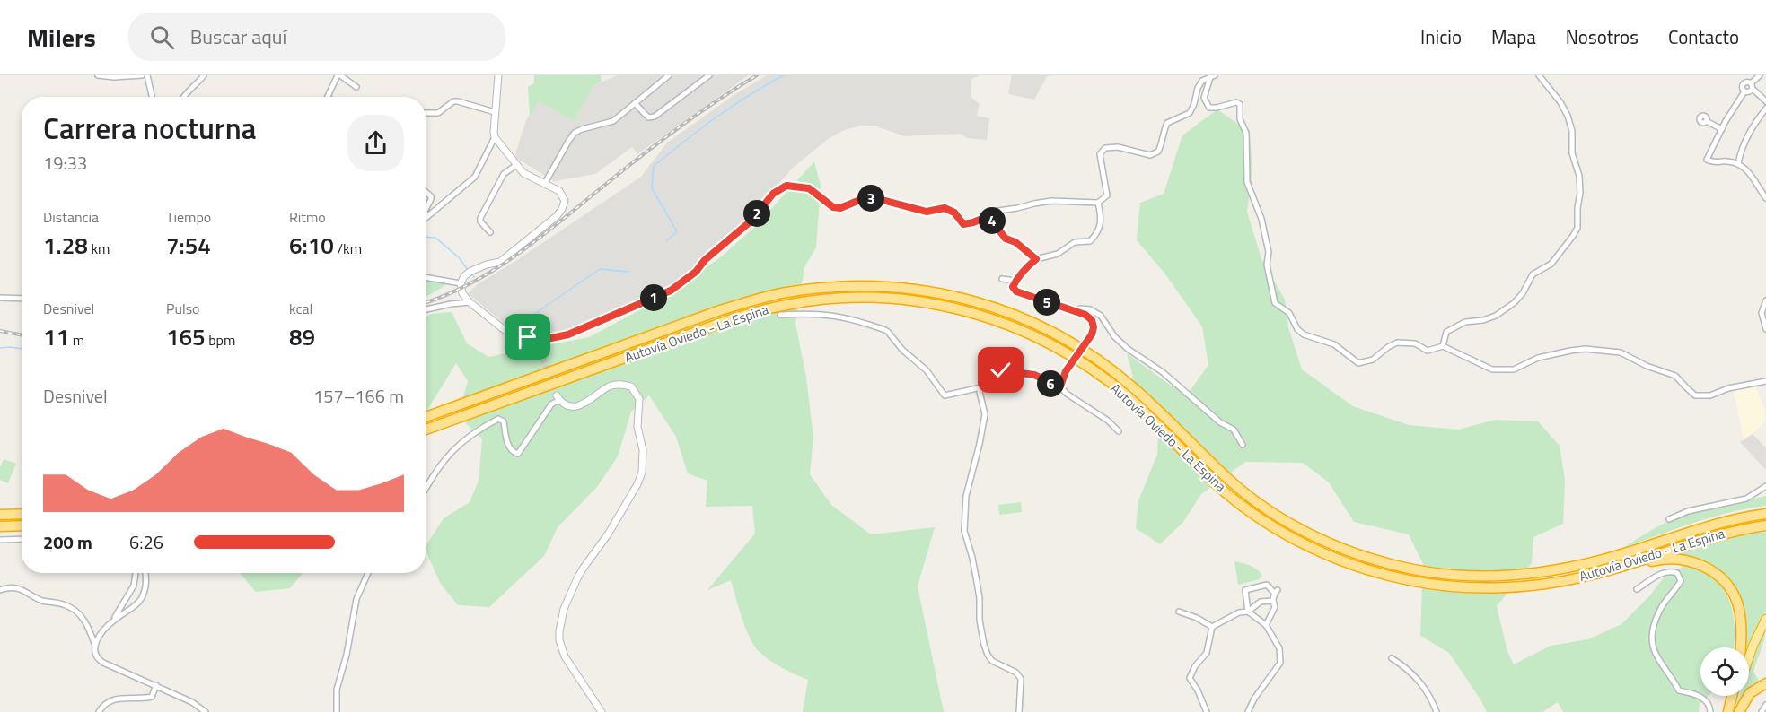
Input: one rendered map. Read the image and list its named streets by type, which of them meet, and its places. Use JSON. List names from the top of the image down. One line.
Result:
{"streets":{"highway":["Autovía Oviedo - La Espina"]},"page":{"header":"Milers","search":"Buscar aquí","nav":["Inicio","Mapa","Nosotros","Contacto"],"heading":["Carrera nocturna","19:33"],"pins":["3","2","4","1","5","6"],"stats":[["Distancia","1.28 km"],["Tiempo","7:54"],["Ritmo","6:10 /km"],["Desnivel","11 m"],["Pulso","165 bpm"],["kcal","89"]],"chart":["Desnivel","157–166 m"],"list":[{"name":"200 m","note":"6:26"}]}}
